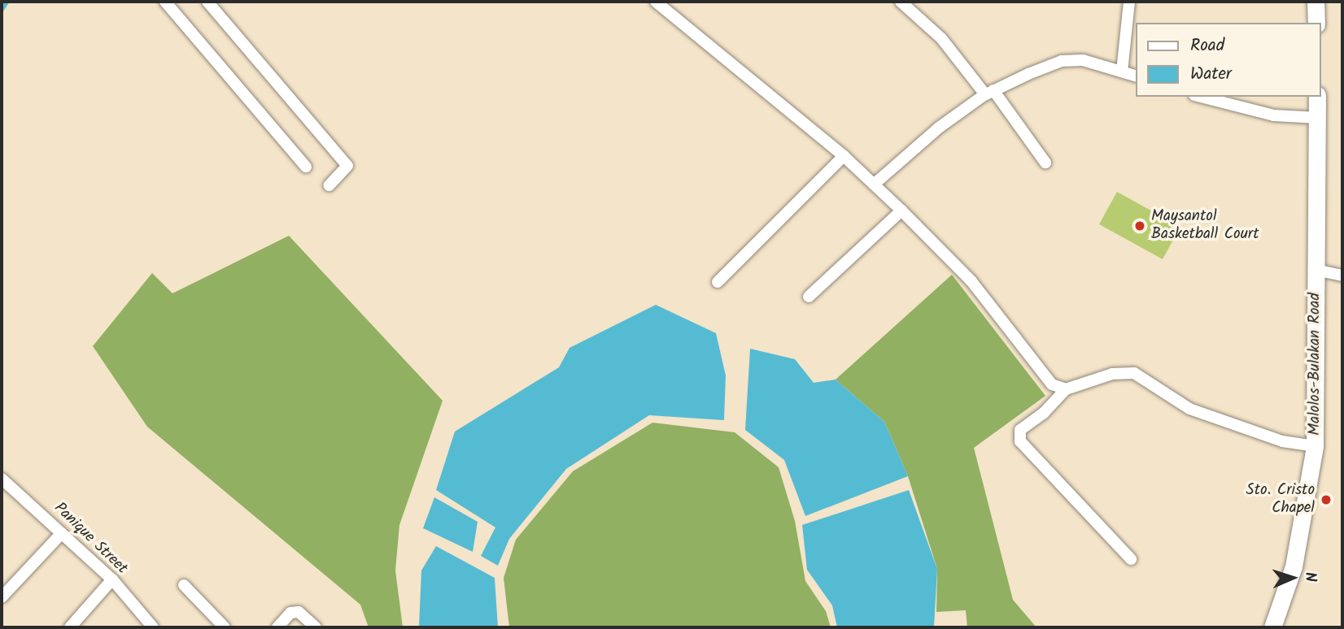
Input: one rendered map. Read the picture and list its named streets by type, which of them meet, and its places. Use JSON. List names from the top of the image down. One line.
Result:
{"streets":{"main road":["Malolos-Bulakan Road"],"street":["Panique Street"]},"places":["Maysantol Basketball Court","Sto. Cristo Chapel"],"legend":["Road","Water"],"north":"right"}
